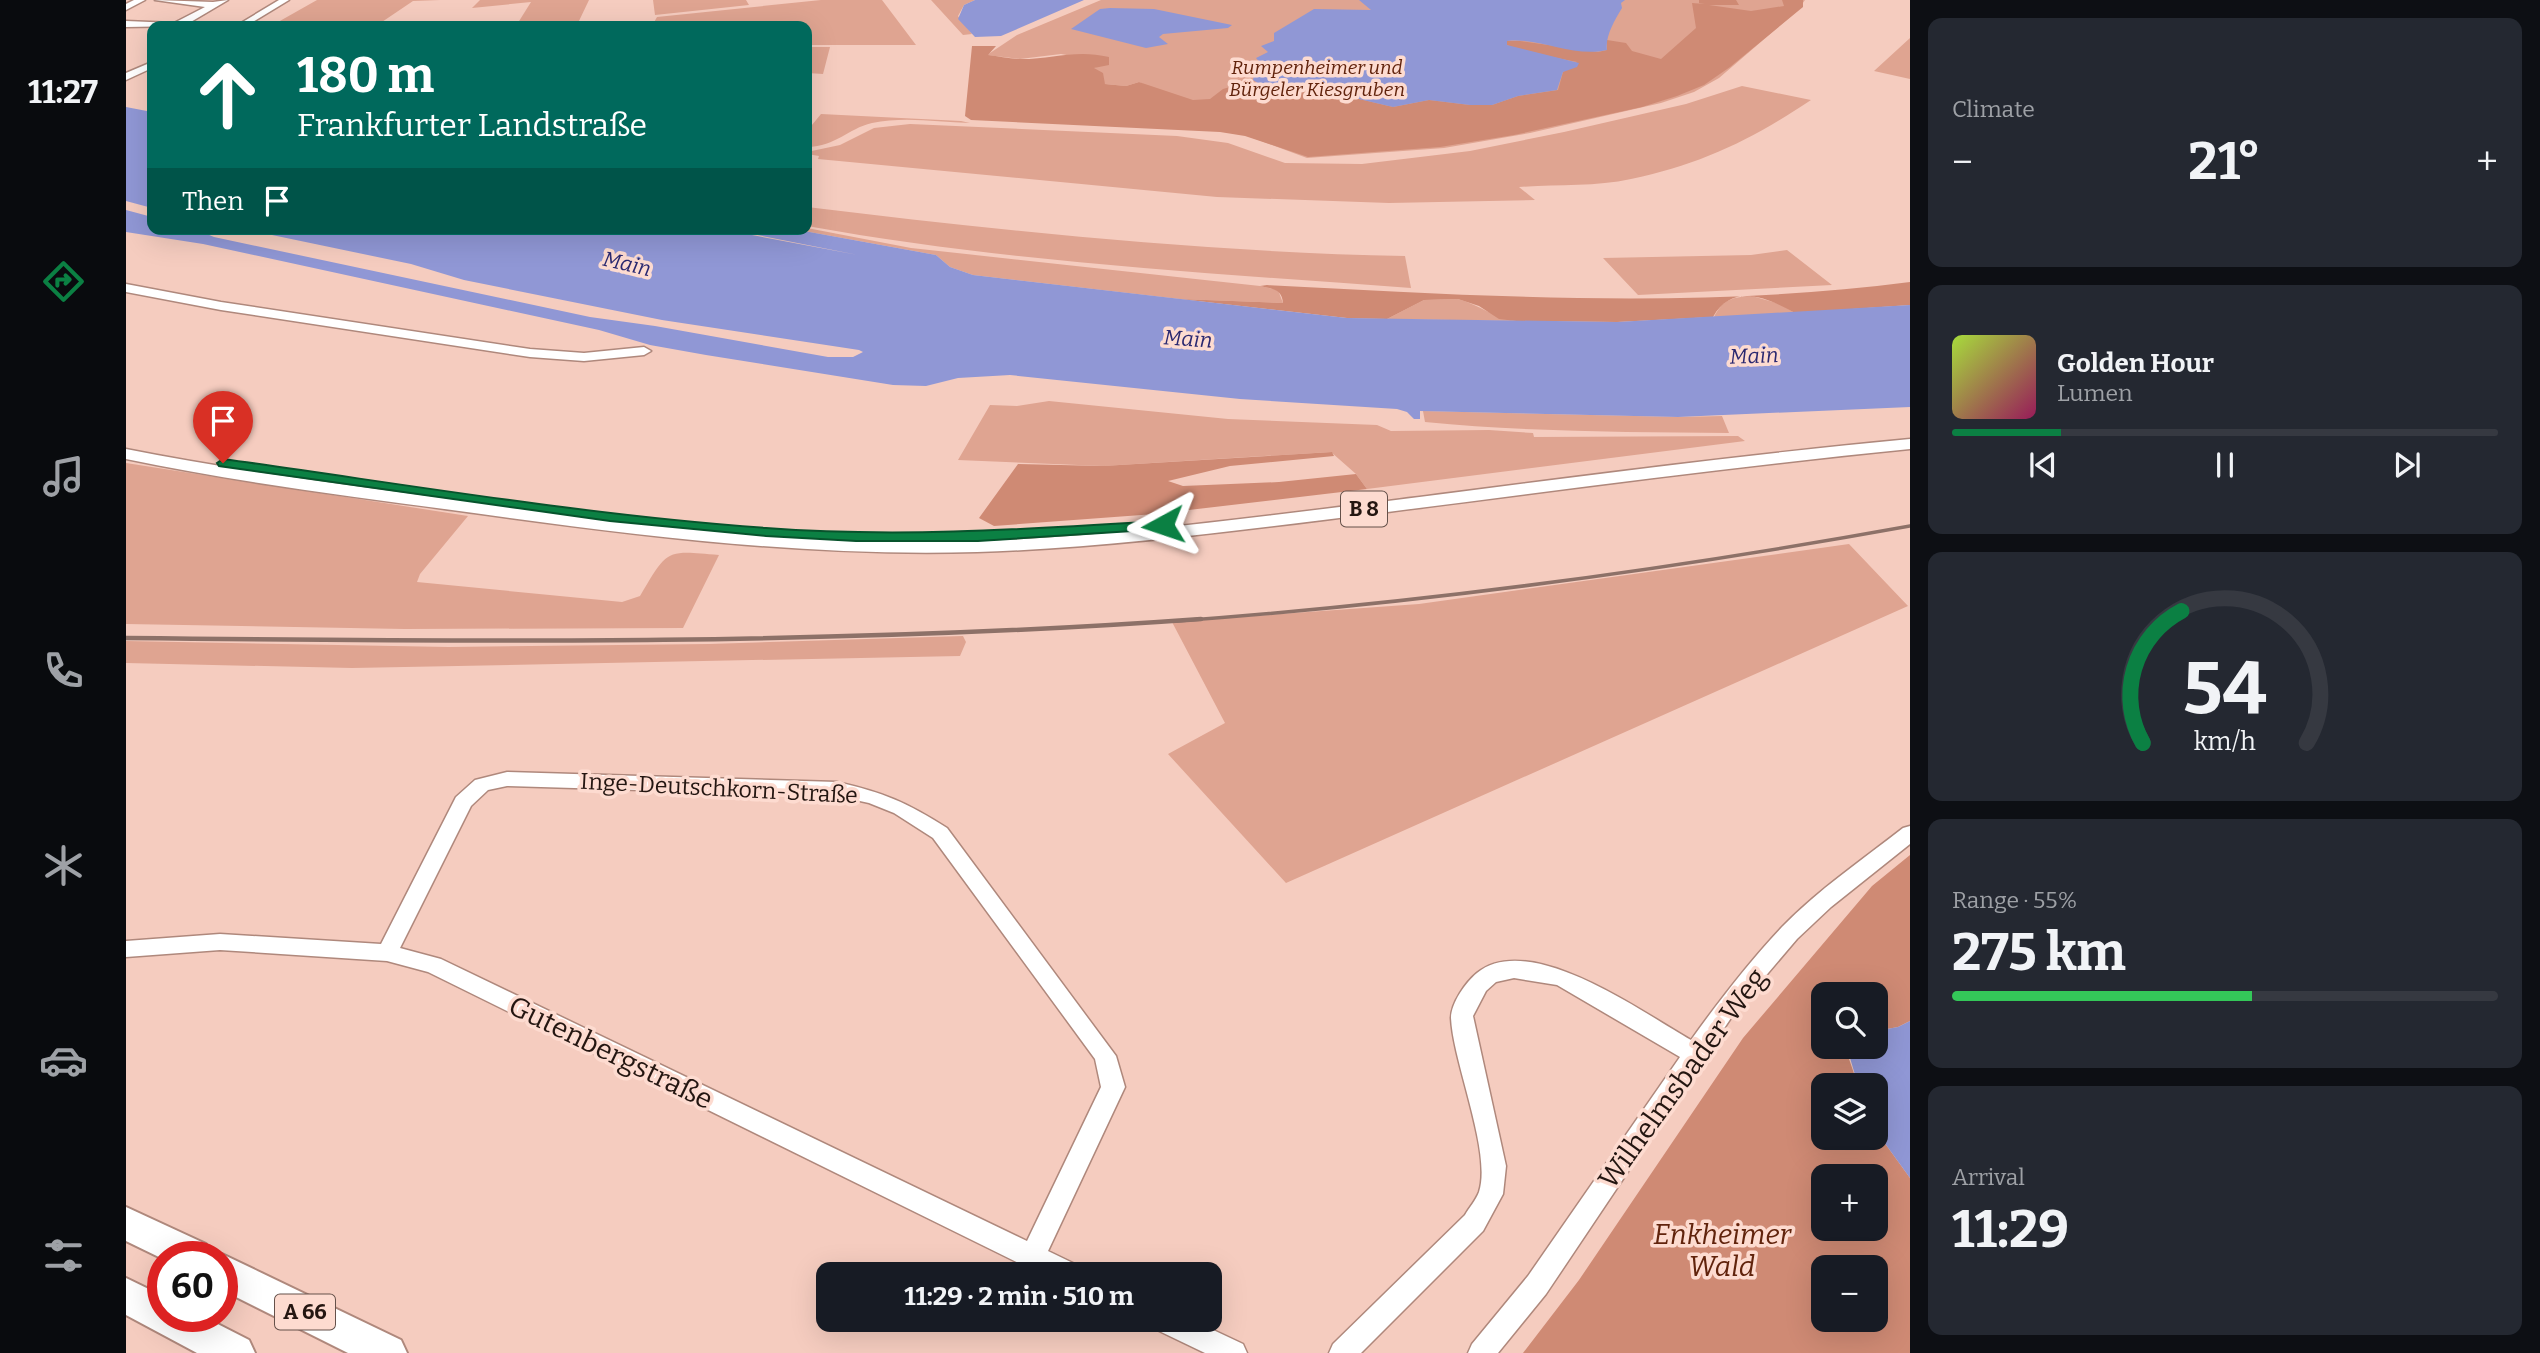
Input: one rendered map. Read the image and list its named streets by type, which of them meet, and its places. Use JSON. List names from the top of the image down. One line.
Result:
{"streets":{"highway":["A 66"],"main road":["B 8"],"street":["Inge-Deutschkorn-Straße","Gutenbergstraße","Wilhelmsbader Weg"]},"crossings":[["Inge-Deutschkorn-Straße","Gutenbergstraße"]],"water":["Main"],"parks":["Rumpenheimer und Bürgeler Kiesgruben","Enkheimer Wald"],"page":{"tabs":"11:27","tile":["Climate",["Range · 55%","275 km"],["Arrival","11:29"]],"turn":["180 m","Frankfurter Landstraße"],"heat":["−","21°","+"],"then":"Then","song":["Golden Hour","Lumen"],"map_buttons":["+","−"],"limit":"60","trip":"11:29 · 2 min · 510 m","gauge":["54","km/h"]}}
